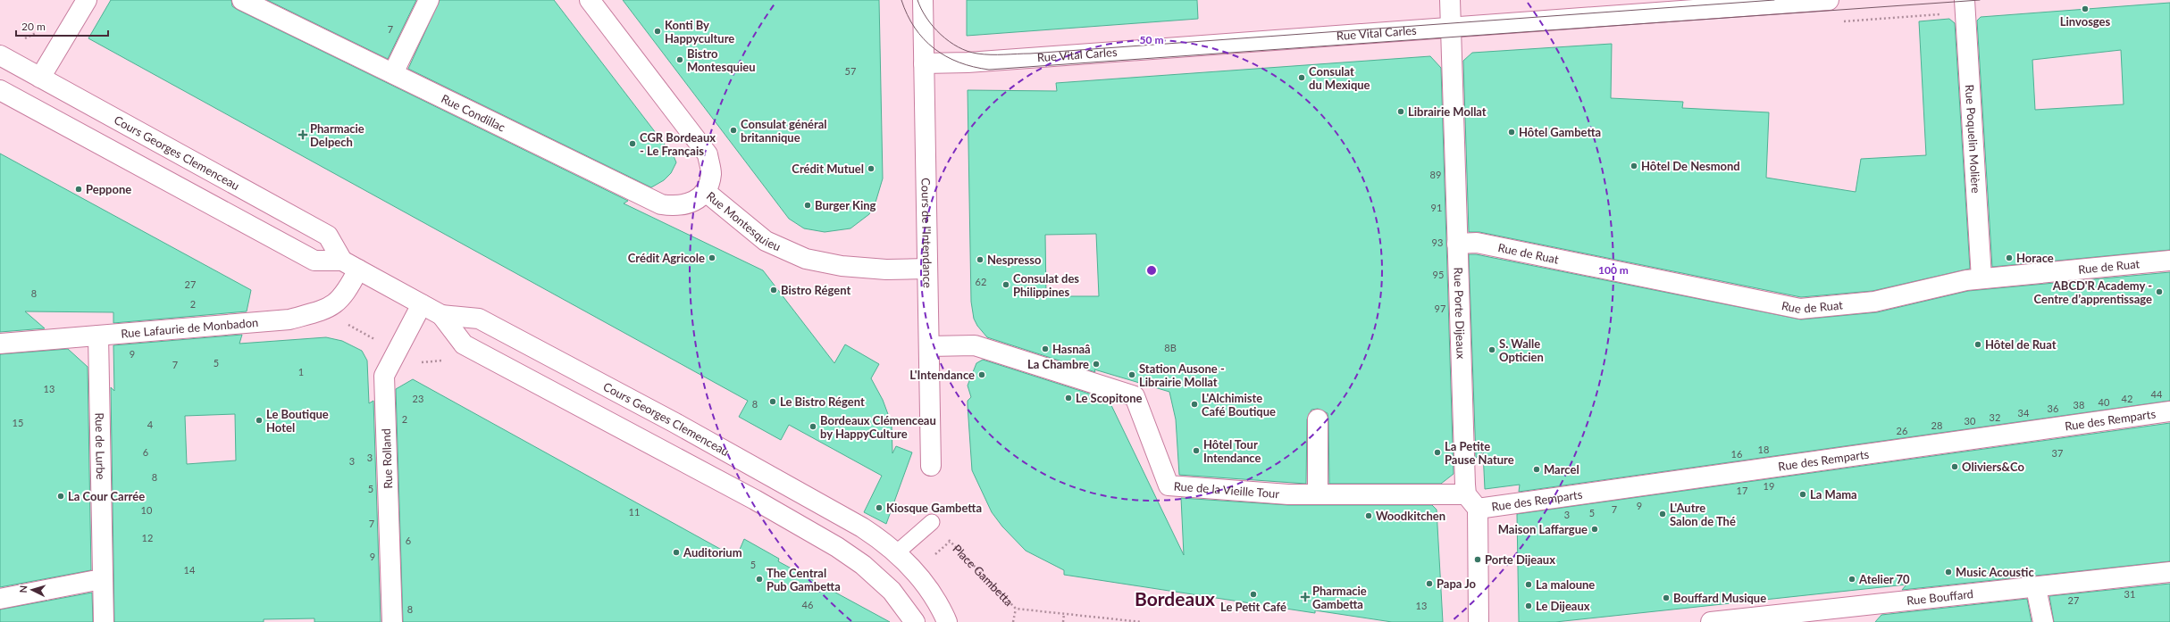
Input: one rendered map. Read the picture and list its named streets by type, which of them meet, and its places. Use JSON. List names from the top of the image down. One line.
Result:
{"streets":{"street":["Rue Vital Carles","Rue Condillac","Rue Poquelin Molière","Cours Georges Clemenceau","Rue Montesquieu","Cours de l'Intendance","Rue de Ruat","Rue Porte Dijeaux","Rue Lafaurie de Monbadon","Rue des Remparts","Rue de Lurbe","Rue Rolland","Rue de la Vieille Tour","Rue Bouffard"],"path":["Place Gambetta"]},"crossings":[["Rue Vital Carles","Cours de l'Intendance"],["Rue Vital Carles","Rue Porte Dijeaux"],["Rue Condillac","Rue Montesquieu"],["Rue Poquelin Molière","Rue de Ruat"],["Cours Georges Clemenceau","Rue Lafaurie de Monbadon"],["Cours Georges Clemenceau","Rue Rolland"],["Rue Montesquieu","Cours de l'Intendance"],["Cours de l'Intendance","Rue de la Vieille Tour"],["Rue de Ruat","Rue Porte Dijeaux"],["Rue Porte Dijeaux","Rue des Remparts"],["Rue Porte Dijeaux","Rue de la Vieille Tour"],["Rue Lafaurie de Monbadon","Rue de Lurbe"],["Rue des Remparts","Rue de la Vieille Tour"]],"districts":["Bordeaux"],"places":{"other":["Linvosges","Konti By Happyculture","Bistro Montesquieu","Consulat du Mexique","Librairie Mollat","Consulat général britannique","Hôtel Gambetta","CGR Bordeaux - Le Français","Hôtel De Nesmond","Crédit Mutuel","Peppone","Burger King","Crédit Agricole","Horace","Nespresso","Consulat des Philippines","Bistro Régent","ABCD'R Academy - Centre d’apprentissage","Hôtel de Ruat","Hasnaâ","S. Walle Opticien","La Chambre","L'Intendance","Station Ausone - Librairie Mollat","Le Scopitone","Le Bistro Régent","L'Alchimiste Café Boutique","Le Boutique Hotel","Bordeaux Clémenceau by HappyCulture","Hôtel Tour Intendance","La Petite Pause Nature","Oliviers&Co","Marcel","La Mama","La Cour Carrée","Kiosque Gambetta","L'Autre Salon de Thé","Woodkitchen","Maison Laffargue","Auditorium","Porte Dijeaux","Music Acoustic","The Central Pub Gambetta","Atelier 70","Papa Jo","La maloune","Le Petit Café","Bouffard Musique","Le Dijeaux"],"health":["Pharmacie Delpech","Pharmacie Gambetta"]},"house_numbers":["7","57","89","91","93","95","62","27","8","2","97","8B","9","5","7","1","13","44","23","42","40","8","38","36","34","32","2","30","15","4","28","26","18","6","37","16","3","3","8","19","5","17","9","7","10","11","5","3","7","12","6","9","5","14","31","27","46","13","8"],"scale_bar":"20 m","north":"left","rings":["50 m","100 m"]}
